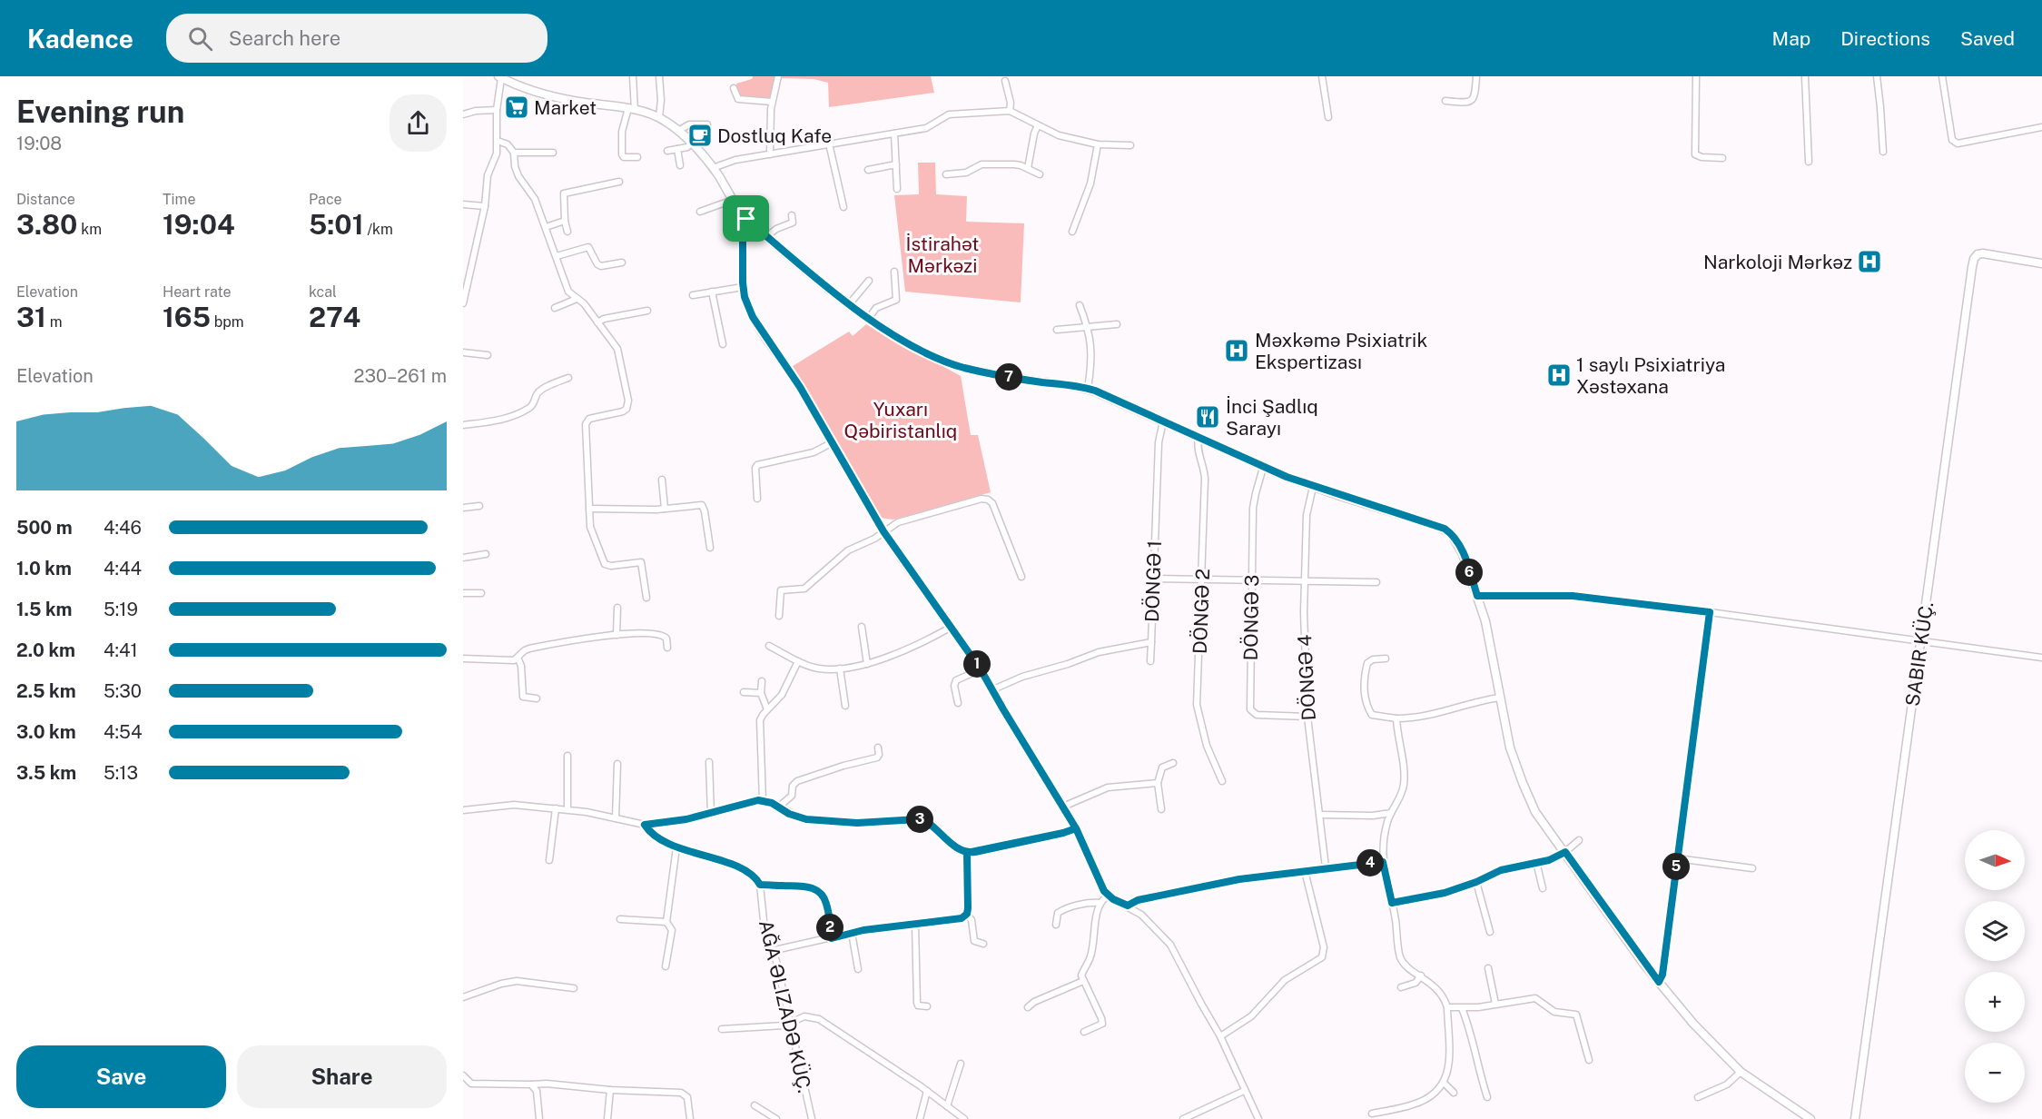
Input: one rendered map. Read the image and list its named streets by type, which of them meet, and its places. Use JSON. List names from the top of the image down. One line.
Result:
{"streets":{"main road":["SABIR KÜÇ."],"street":["DÖNGƏ 1","DÖNGƏ 2","DÖNGƏ 3","DÖNGƏ 4","AĞA ƏLIZADƏ KÜÇ."]},"crossings":[["DÖNGƏ 3","DÖNGƏ 4"]],"parks":["İstirahət Mərkəzi","Yuxarı Qəbiristanlıq"],"places":{"supermarket":["Market"],"cafe":["Dostluq Kafe"],"hospital":["Narkoloji Mərkəz","Məxkəmə Psixiatrik Ekspertizası","1 saylı Psixiatriya Xəstəxana"],"restaurant":["İnci Şadlıq Sarayı"]},"north":"right","page":{"header":"Kadence","search":"Search here","nav":["Map","Directions","Saved"],"heading":["Evening run","19:08"],"stats":[["Distance","3.80 km"],["Time","19:04"],["Pace","5:01 /km"],["Elevation","31 m"],["Heart rate","165 bpm"],["kcal","274"]],"chart":["Elevation","230–261 m"],"pins":["7","6","1","3","4","5","2"],"list":[{"name":"500 m","note":"4:46"},{"name":"1.0 km","note":"4:44"},{"name":"1.5 km","note":"5:19"},{"name":"2.0 km","note":"4:41"},{"name":"2.5 km","note":"5:30"},{"name":"3.0 km","note":"4:54"},{"name":"3.5 km","note":"5:13"}],"map_buttons":["+","−"],"buttons":["Save","Share"]}}
